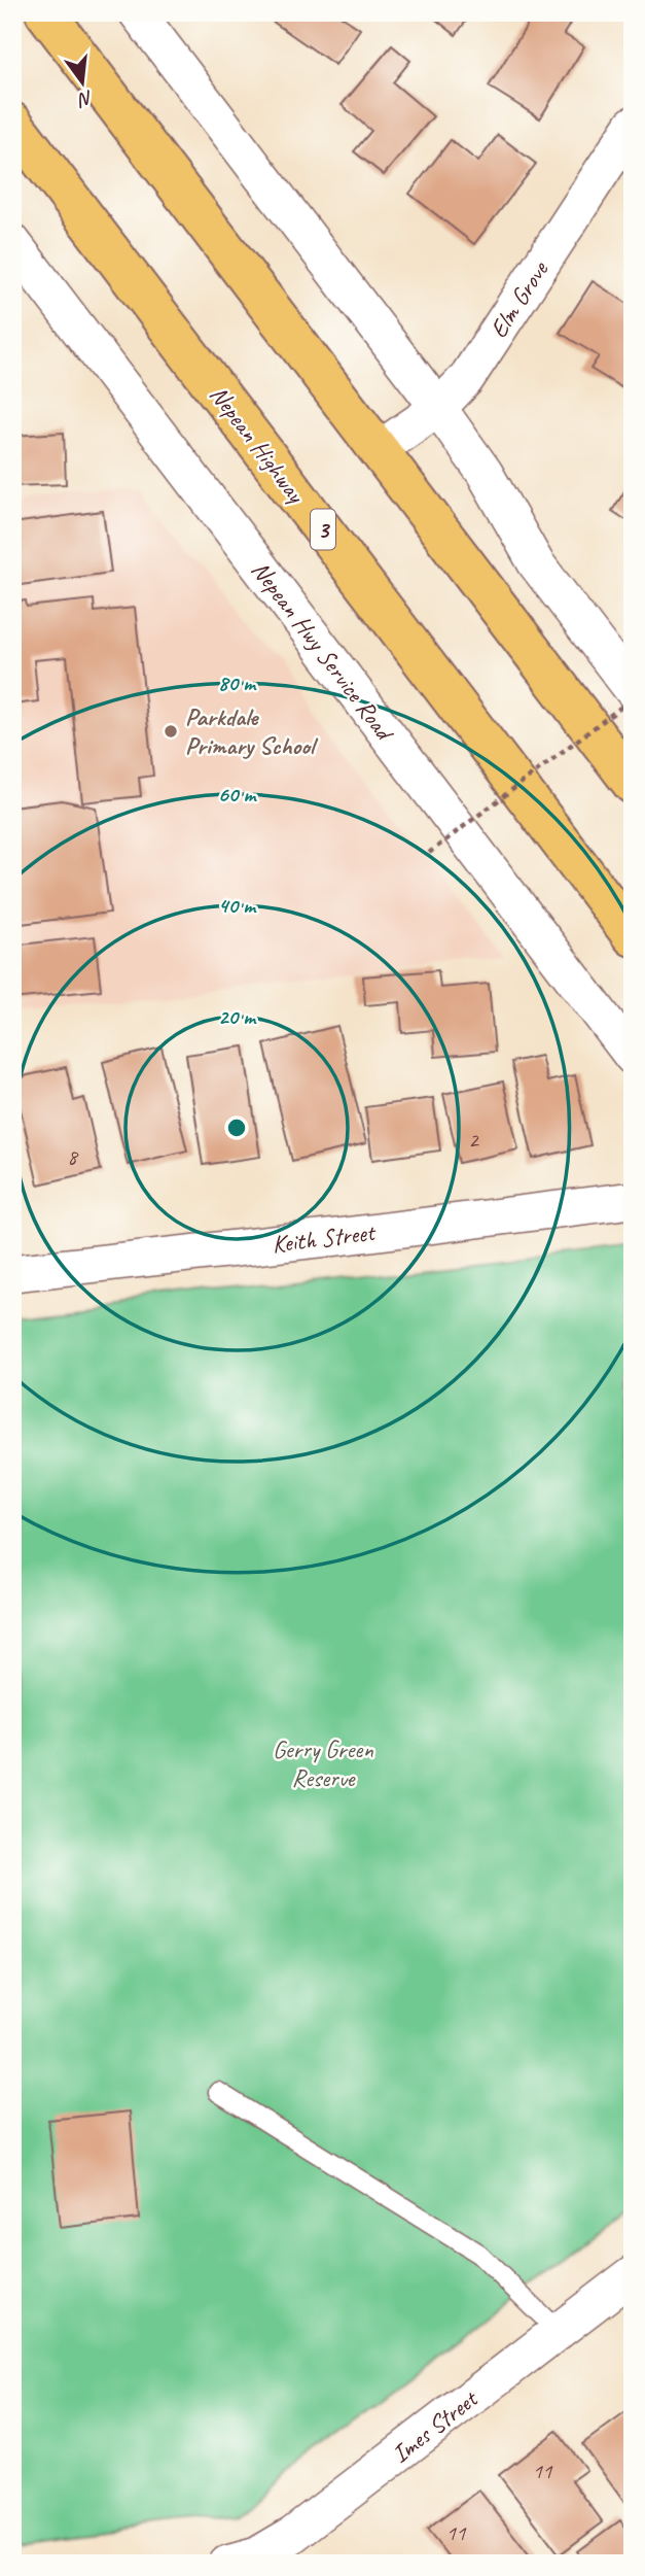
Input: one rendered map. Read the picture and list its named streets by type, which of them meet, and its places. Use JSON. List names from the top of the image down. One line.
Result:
{"streets":{"highway":["Nepean Highway","3"],"street":["Elm Grove","Nepean Hwy Service Road","Keith Street","Imes Street"]},"parks":["Gerry Green Reserve"],"places":["Parkdale Primary School"],"house_numbers":["2","8","11","11"],"north":"bottom","rings":["80 m","60 m","40 m","20 m"]}
